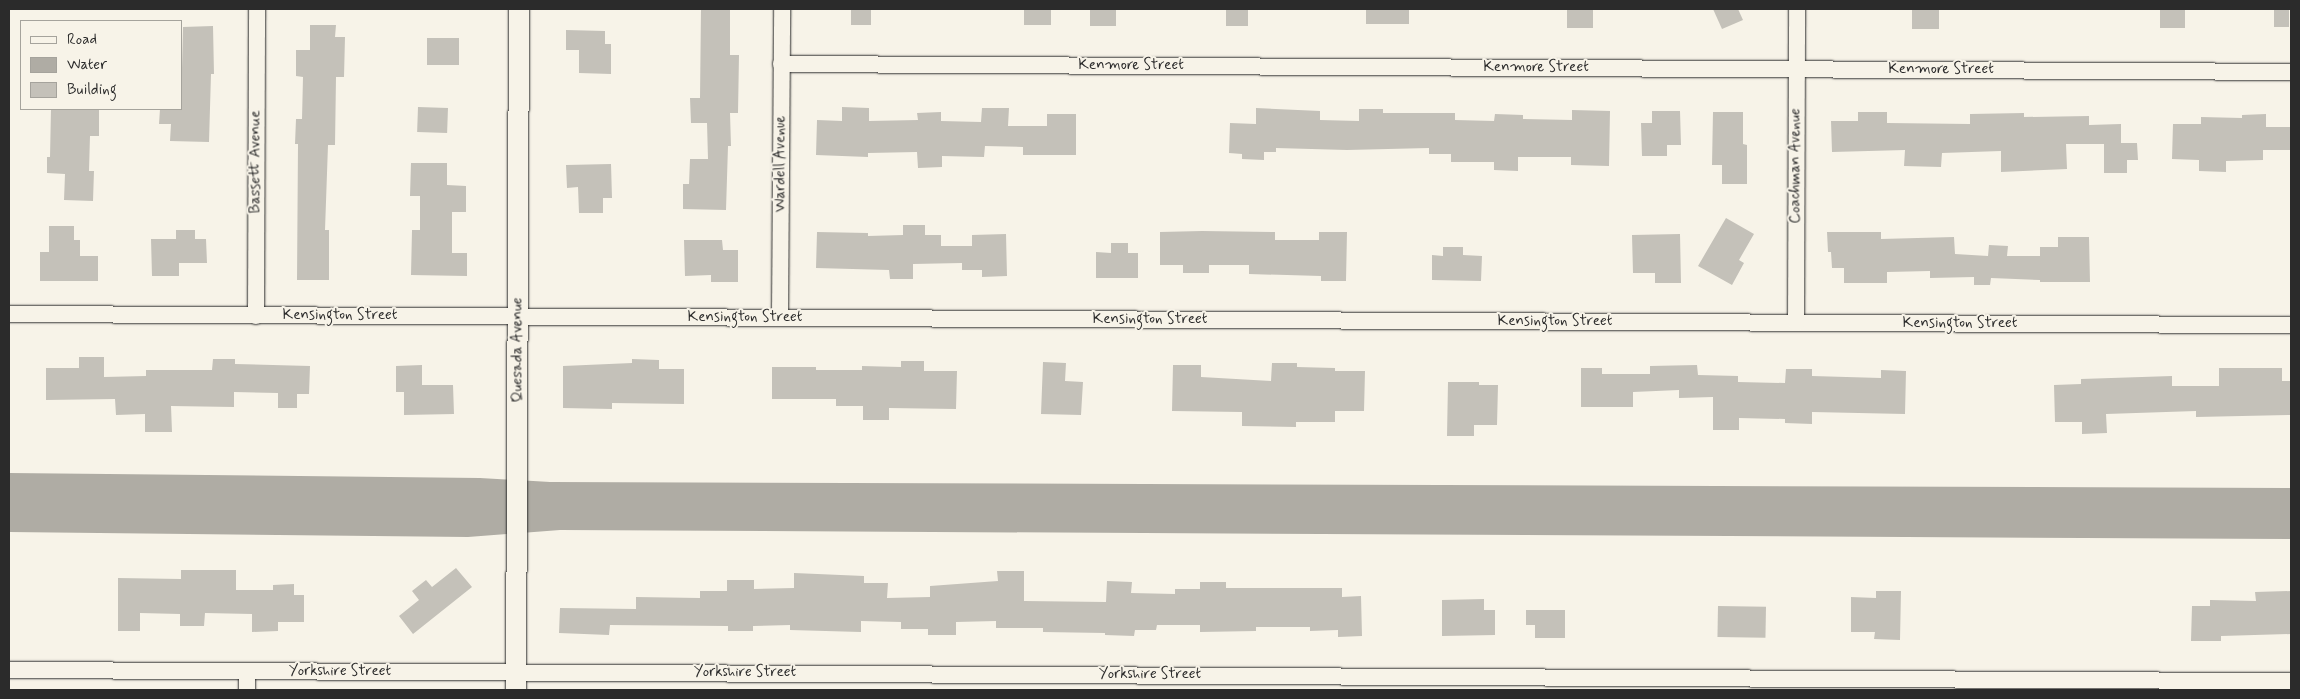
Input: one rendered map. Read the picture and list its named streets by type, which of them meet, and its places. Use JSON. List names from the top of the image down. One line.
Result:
{"streets":{"street":["Kenmore Street","Bassett Avenue","Wardell Avenue","Coachman Avenue","Kensington Street","Quesada Avenue","Yorkshire Street"]},"crossings":[["Kenmore Street","Wardell Avenue"],["Kenmore Street","Coachman Avenue"],["Bassett Avenue","Kensington Street"],["Wardell Avenue","Kensington Street"],["Coachman Avenue","Kensington Street"],["Kensington Street","Quesada Avenue"],["Quesada Avenue","Yorkshire Street"]],"legend":["Road","Water","Building"]}
